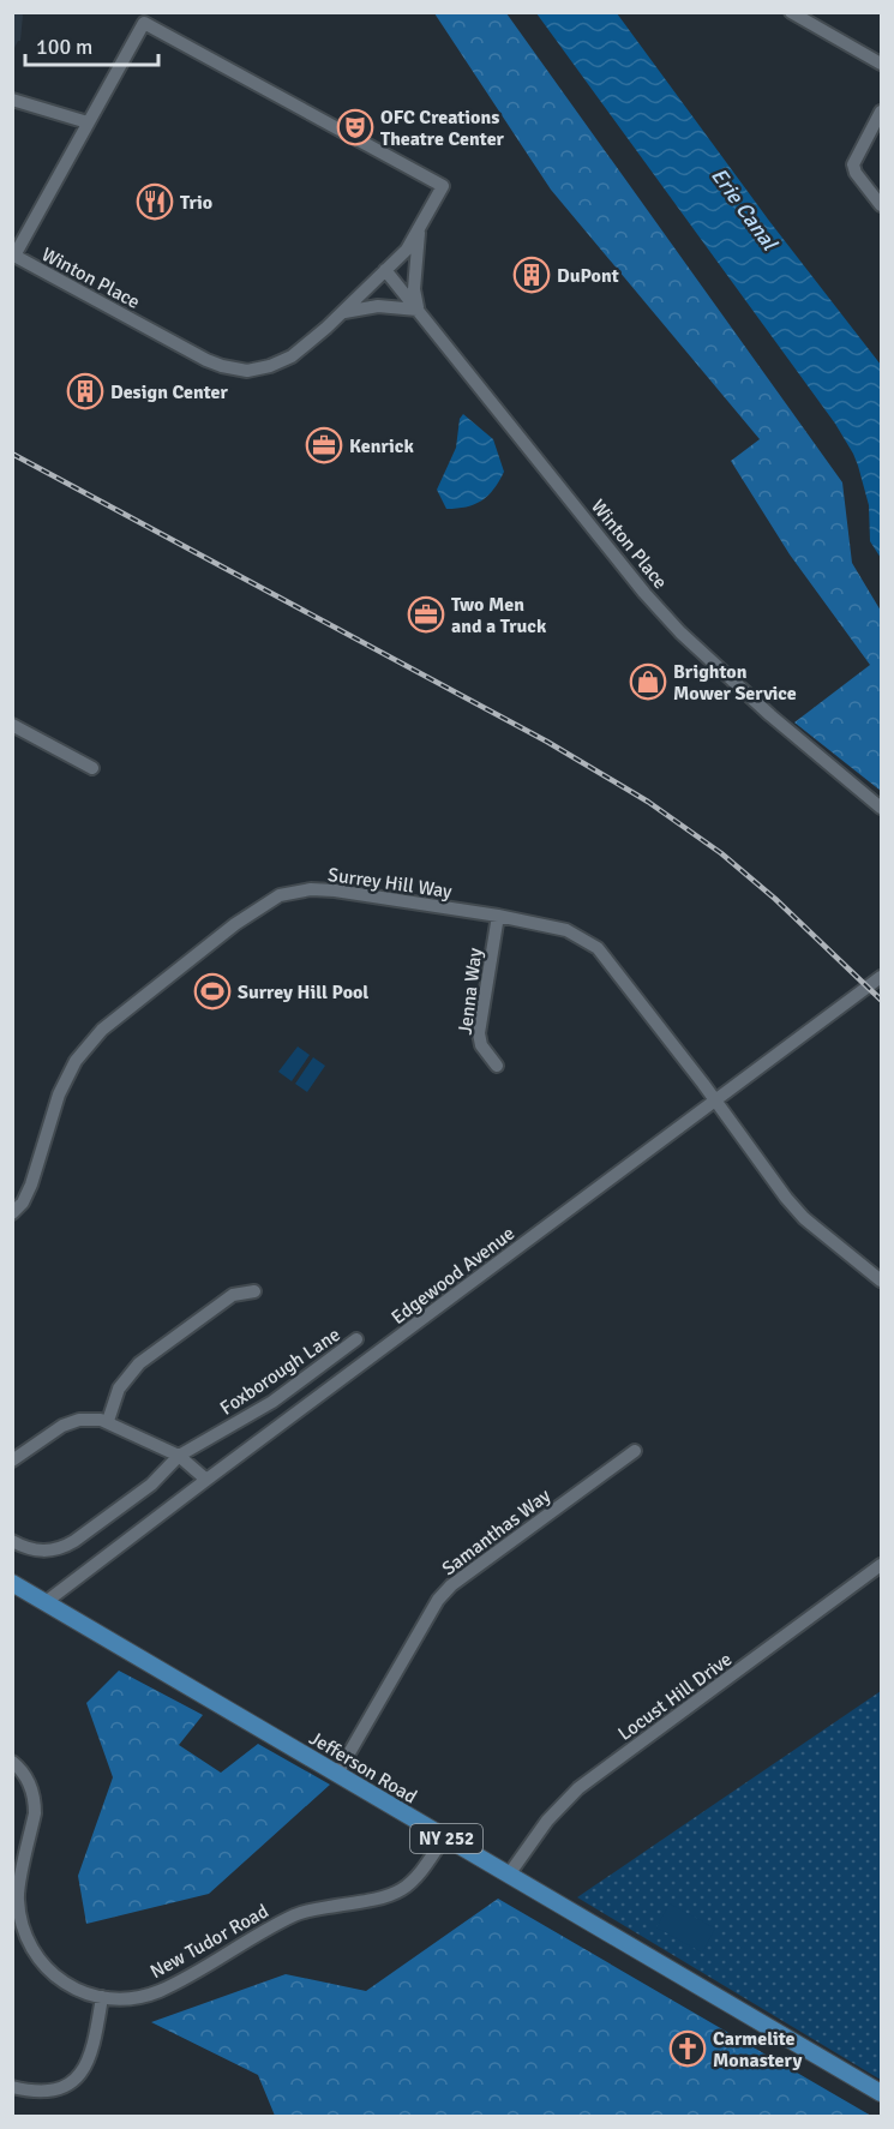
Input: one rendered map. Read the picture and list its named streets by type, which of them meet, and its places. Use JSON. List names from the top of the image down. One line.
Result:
{"streets":{"main road":["Jefferson Road","NY 252"],"street":["Winton Place","Surrey Hill Way","Jenna Way","Edgewood Avenue","Foxborough Lane","Samanthas Way","Locust Hill Drive","New Tudor Road"]},"crossings":[["Surrey Hill Way","Jenna Way"],["Surrey Hill Way","Edgewood Avenue"],["Edgewood Avenue","Jefferson Road"],["Samanthas Way","Jefferson Road"],["Locust Hill Drive","Jefferson Road"],["Jefferson Road","New Tudor Road"]],"water":["Erie Canal"],"places":{"theatre":["OFC Creations Theatre Center"],"restaurant":["Trio"],"building":["DuPont","Design Center"],"office":["Kenrick","Two Men and a Truck"],"shop":["Brighton Mower Service"],"sports":["Surrey Hill Pool"],"church":["Carmelite Monastery"]},"scale_bar":"100 m"}
